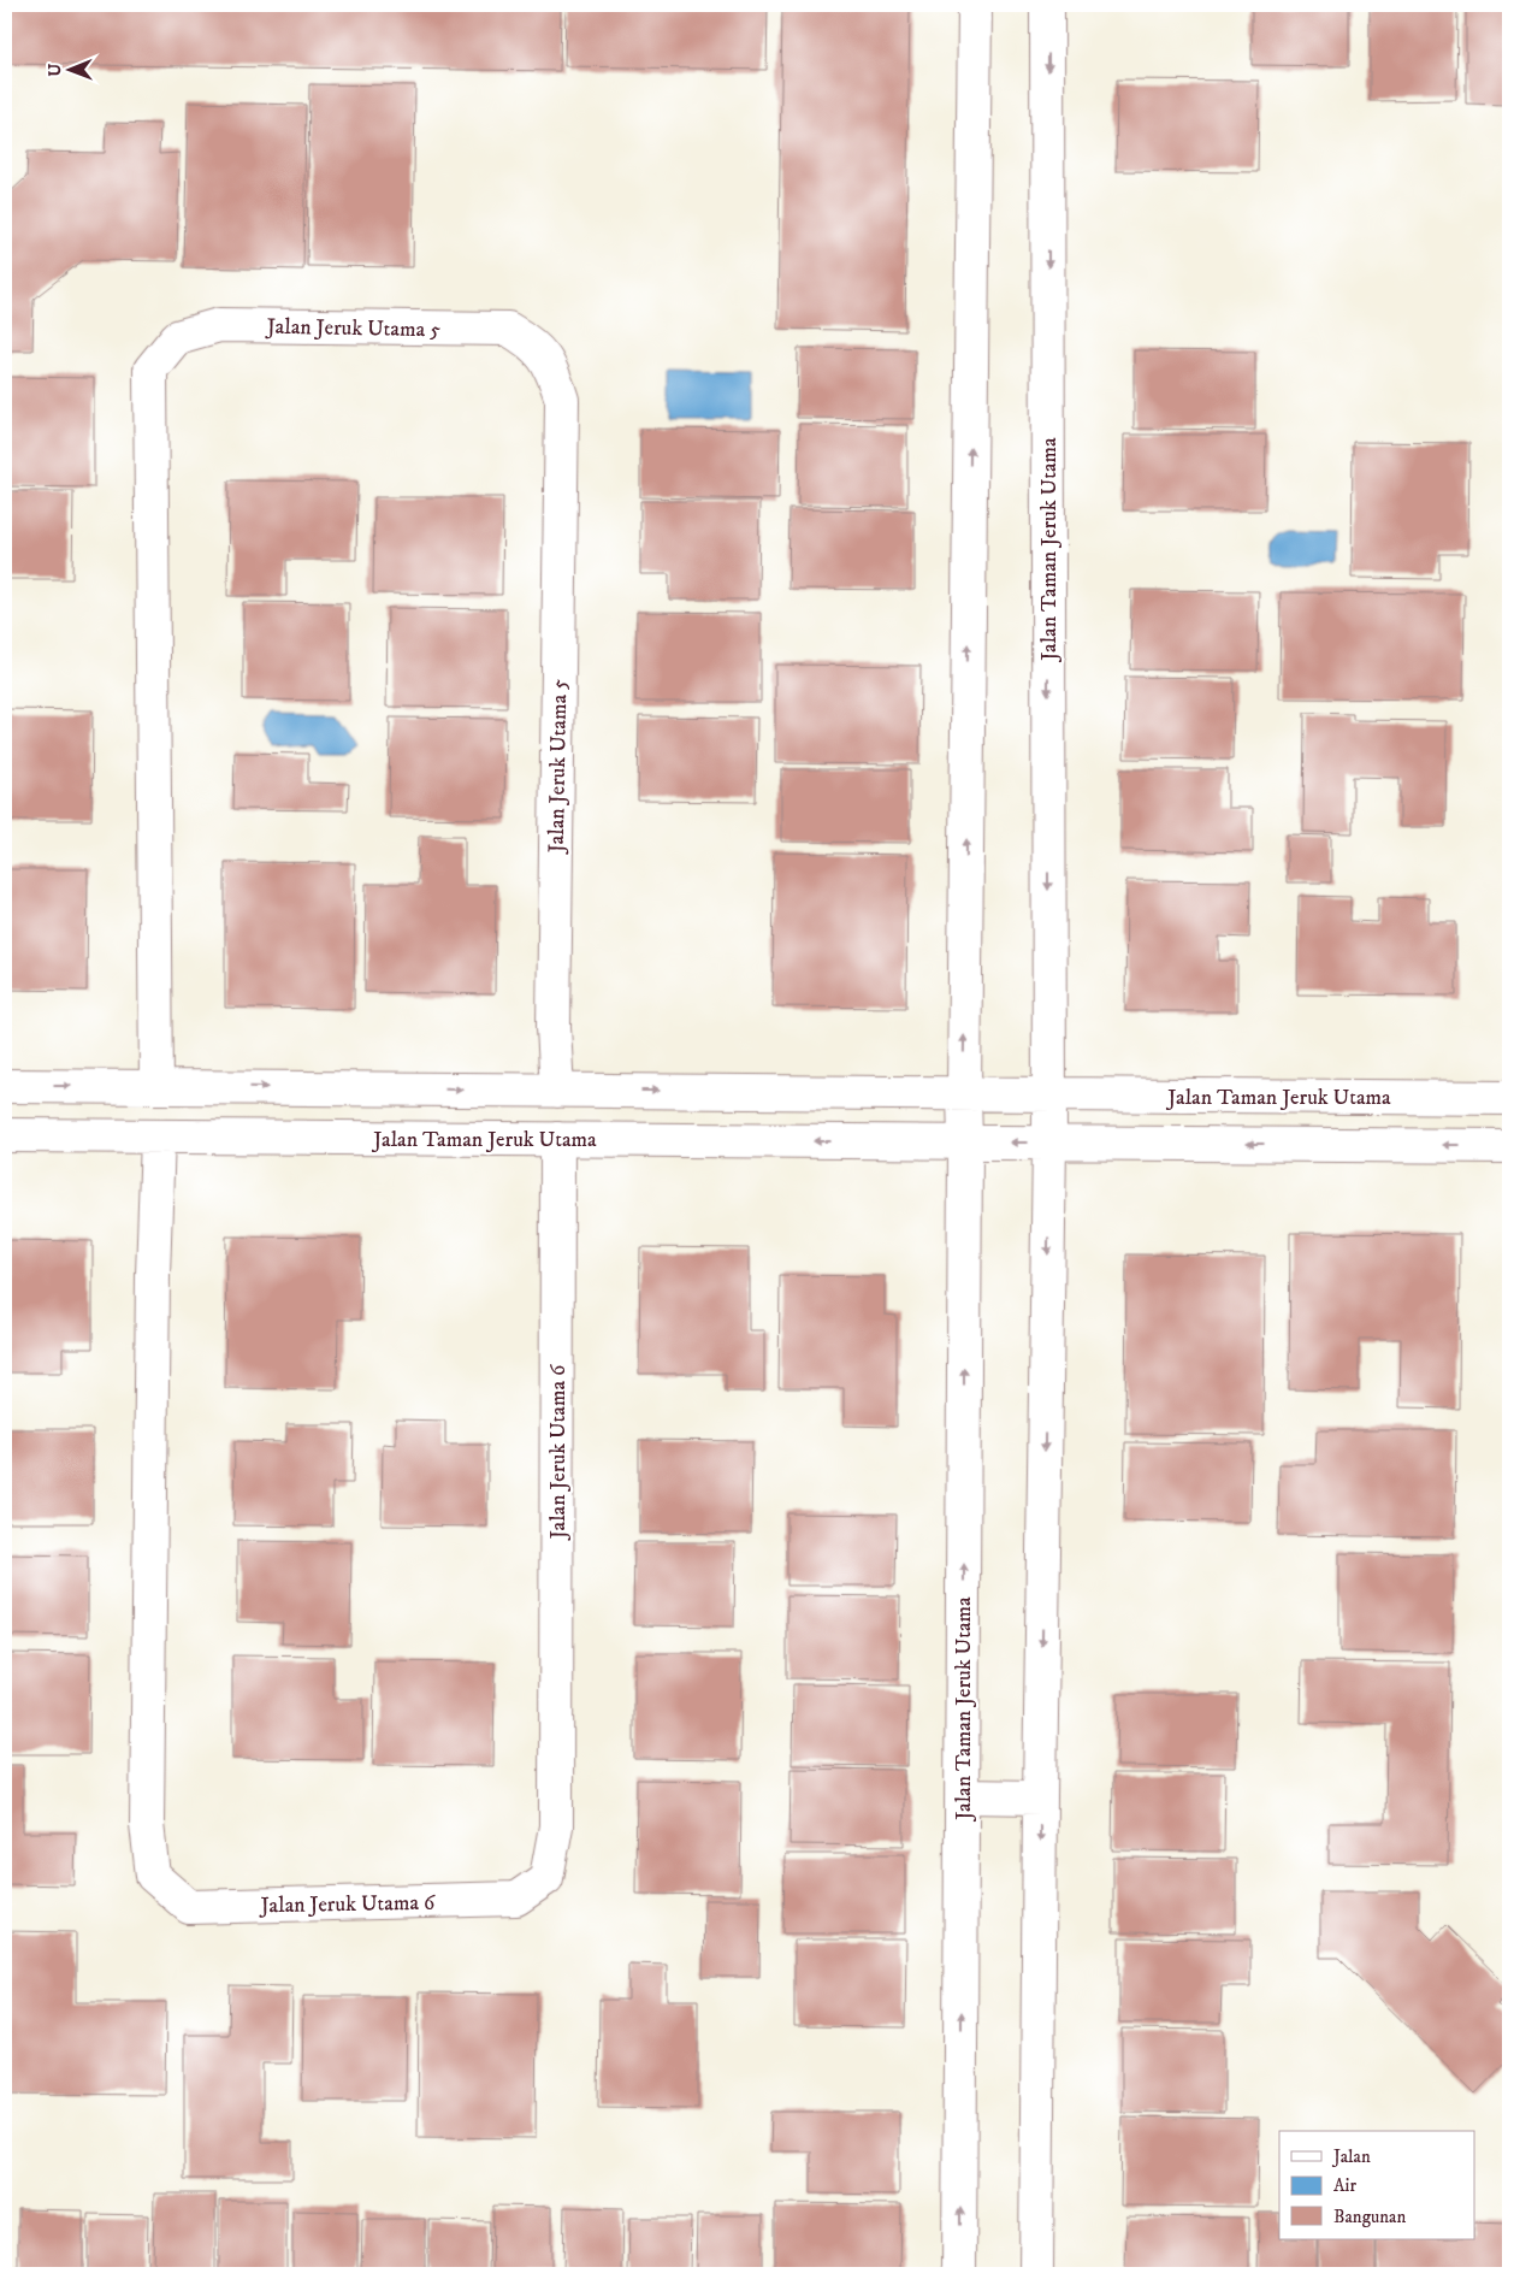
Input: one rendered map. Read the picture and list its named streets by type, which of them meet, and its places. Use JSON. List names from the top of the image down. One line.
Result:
{"streets":{"street":["Jalan Jeruk Utama 5","Jalan Taman Jeruk Utama","Jalan Jeruk Utama 6"]},"crossings":[["Jalan Jeruk Utama 5","Jalan Taman Jeruk Utama"],["Jalan Taman Jeruk Utama","Jalan Jeruk Utama 6"]],"legend":["Jalan","Air","Bangunan"],"north":"left"}
